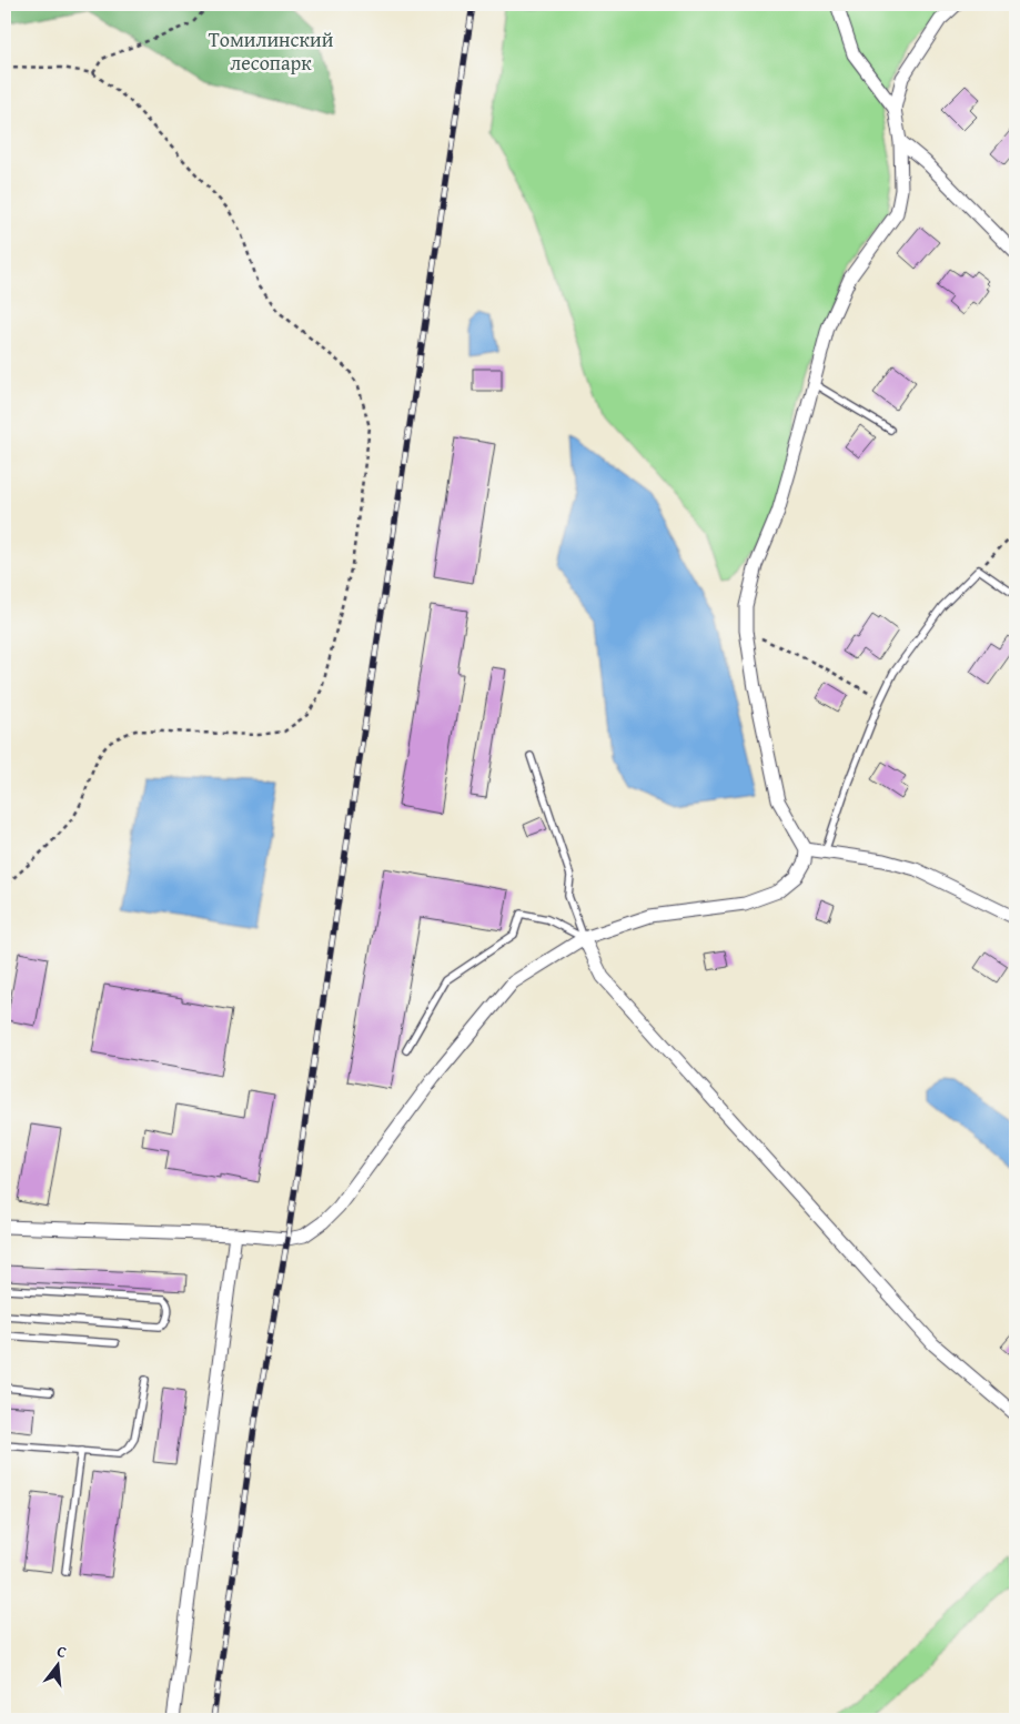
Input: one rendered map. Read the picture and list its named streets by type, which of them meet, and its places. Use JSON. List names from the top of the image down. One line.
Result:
{"parks":["Томилинский лесопарк"],"north":"top"}
